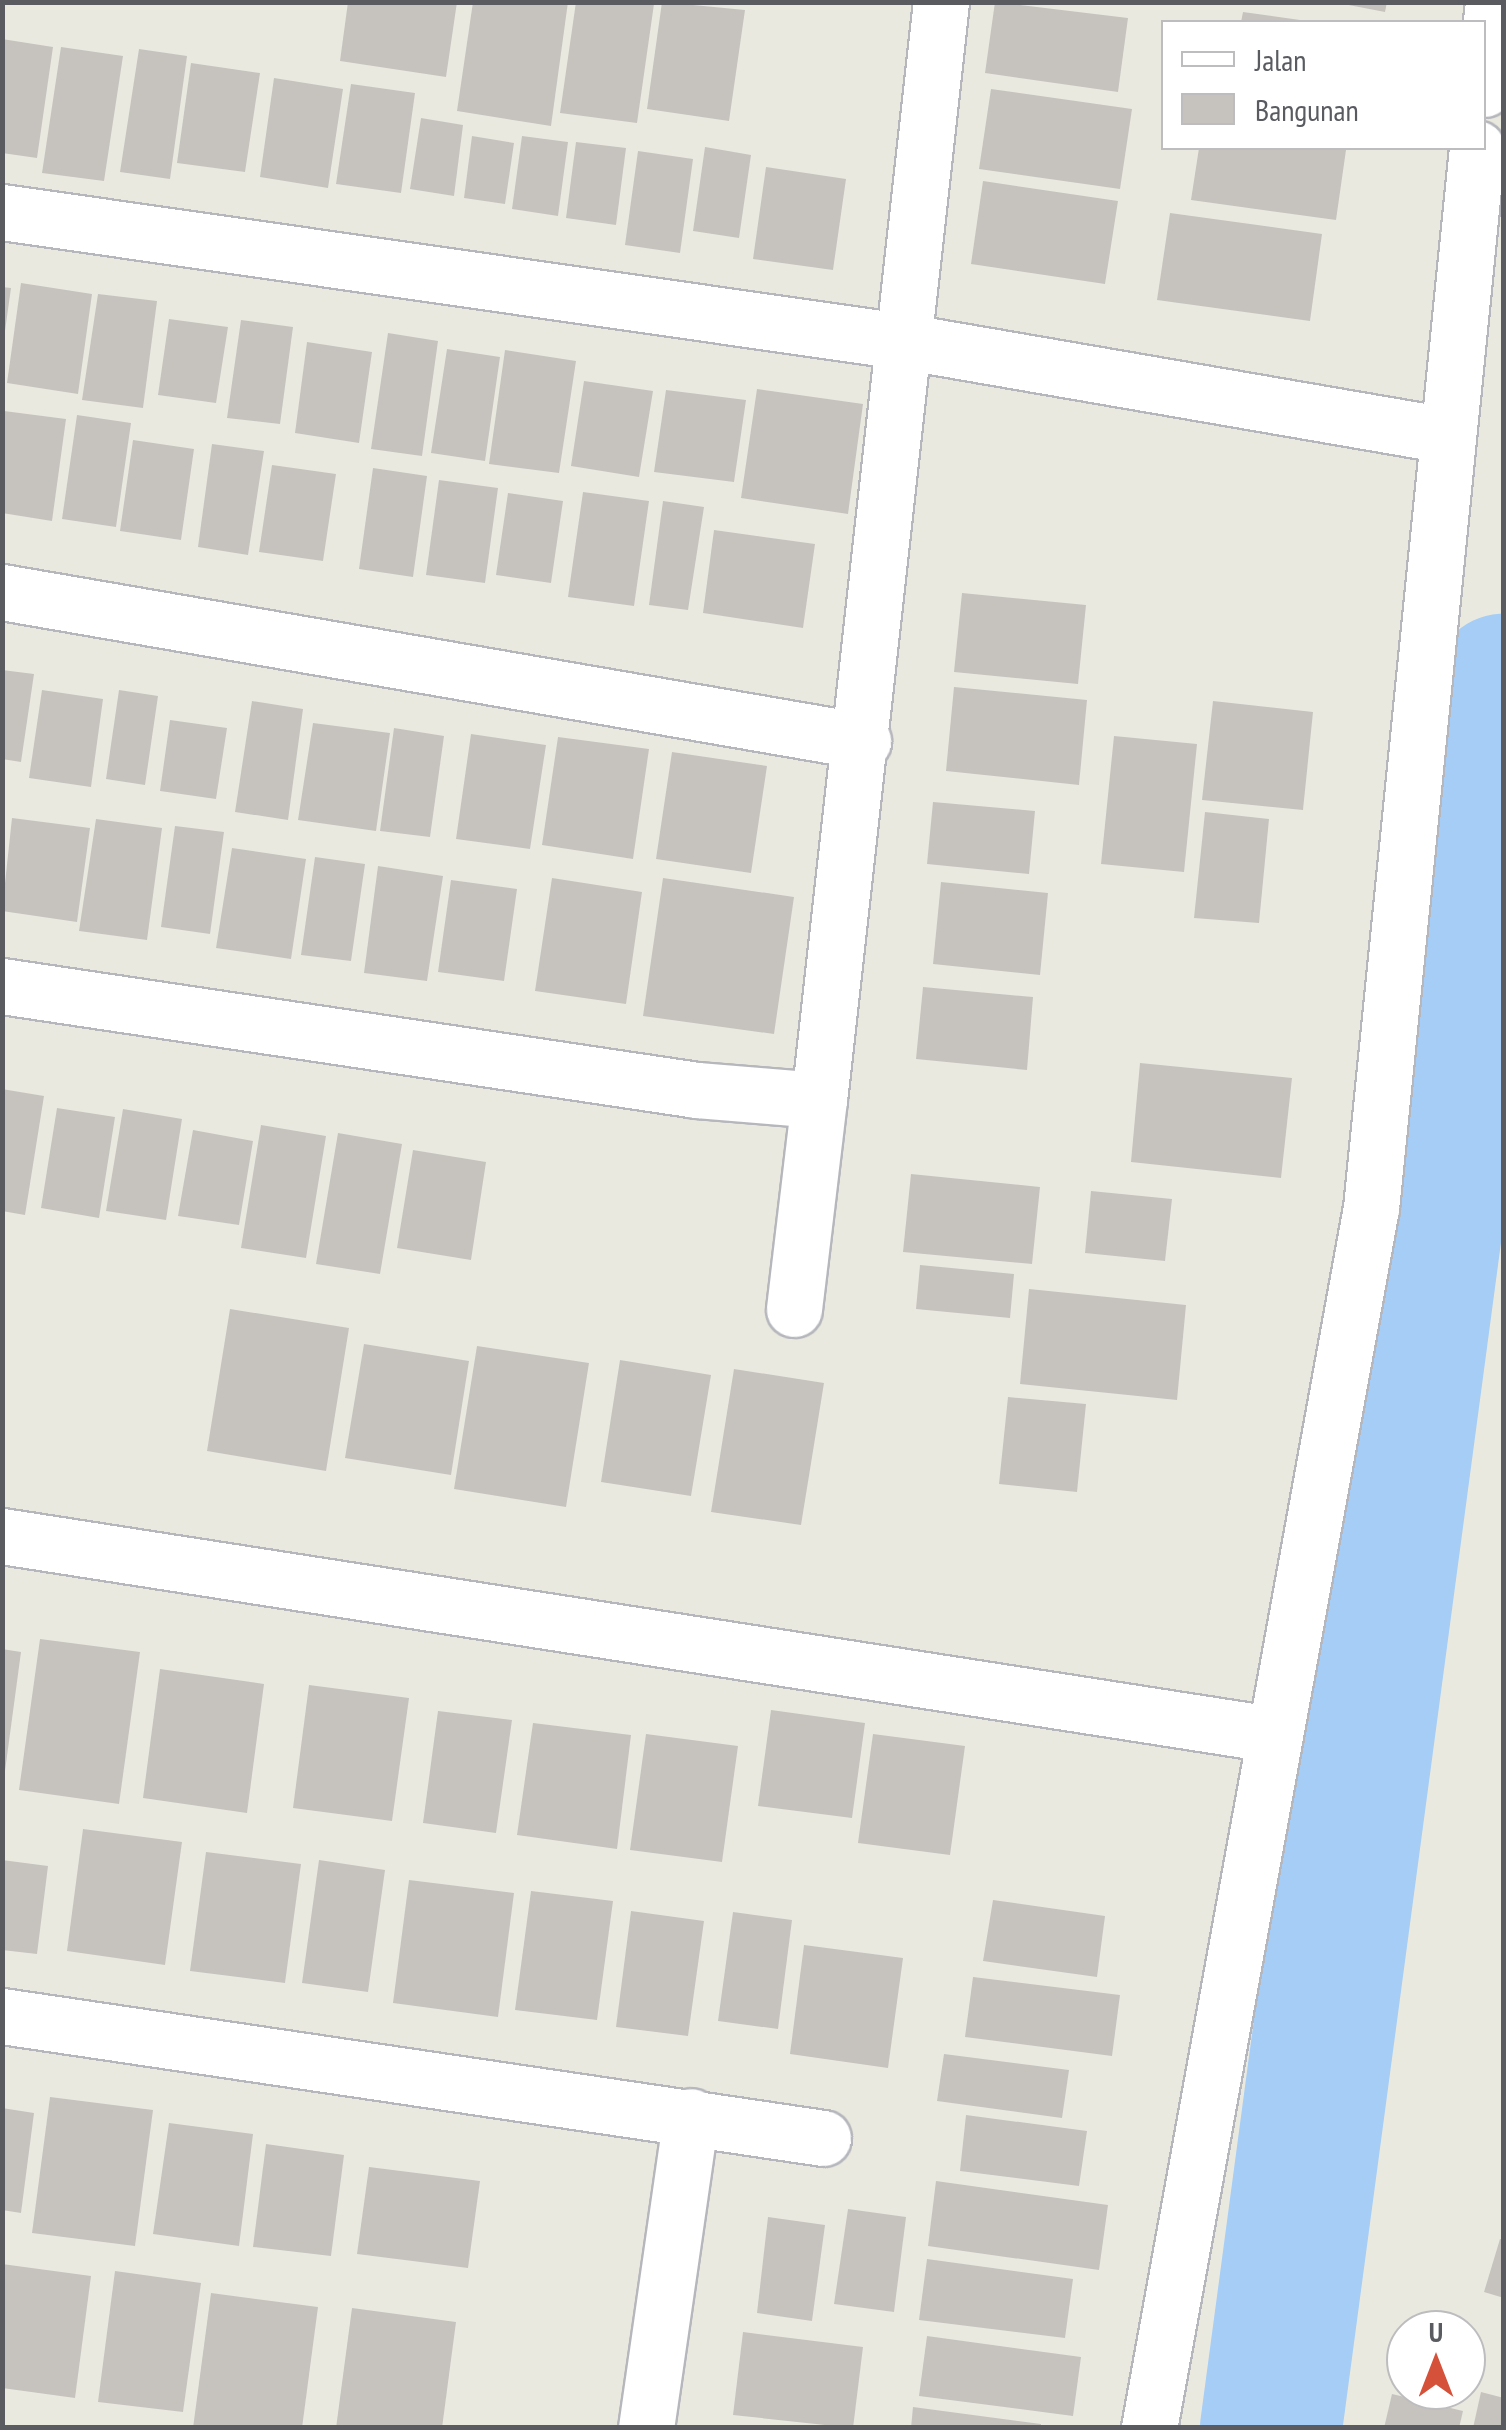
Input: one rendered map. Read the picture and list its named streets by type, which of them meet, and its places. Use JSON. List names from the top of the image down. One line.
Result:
{"legend":["Jalan","Bangunan"],"north":"top"}
